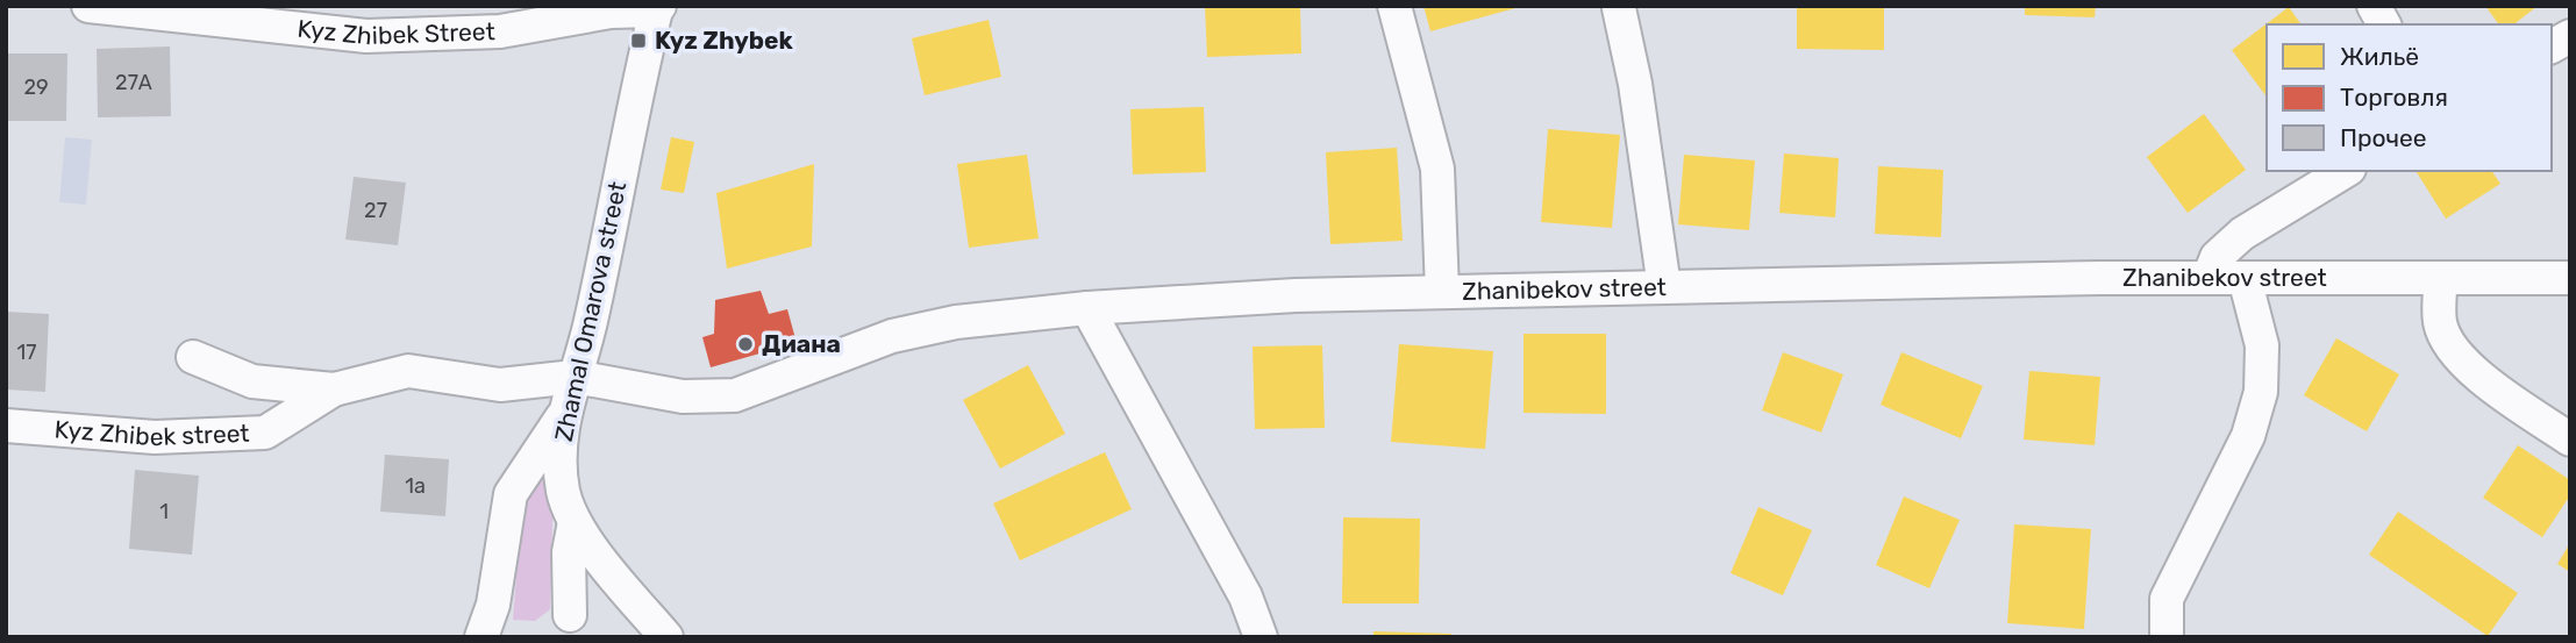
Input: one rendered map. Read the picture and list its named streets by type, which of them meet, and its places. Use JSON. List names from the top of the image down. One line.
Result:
{"streets":{"street":["Kyz Zhibek Street","Zhanibekov street","Zhamal Omarova street","Kyz Zhibek street"]},"crossings":[["Kyz Zhibek Street","Zhamal Omarova street"],["Zhanibekov street","Zhamal Omarova street"],["Zhanibekov street","Kyz Zhibek street"],["Zhamal Omarova street","Kyz Zhibek street"]],"places":{"transit":["Kyz Zhybek"],"other":["Диана"]},"house_numbers":["27А","29","27","17","1а","1"],"legend":["Жильё","Торговля","Прочее"]}
